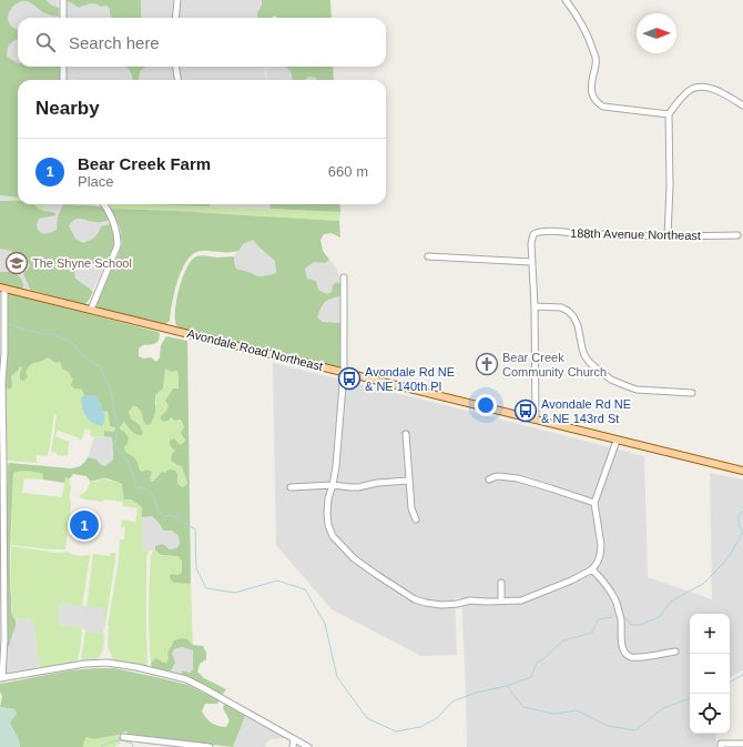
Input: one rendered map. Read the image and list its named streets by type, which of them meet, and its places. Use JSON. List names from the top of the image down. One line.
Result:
{"streets":{"main road":["Avondale Road Northeast"],"street":["188th Avenue Northeast"]},"places":{"school or university":["The Shyne School"],"church":["Bear Creek Community Church"],"bus stop":["Avondale Rd NE & NE 140th Pl","Avondale Rd NE & NE 143rd St"]},"north":"right","page":{"search":"Search here","heading":"Nearby","list":[{"mark":"1","name":"Bear Creek Farm","note":"Place","value":"660 m"}],"pins":"1","map_buttons":["+","−"]}}
